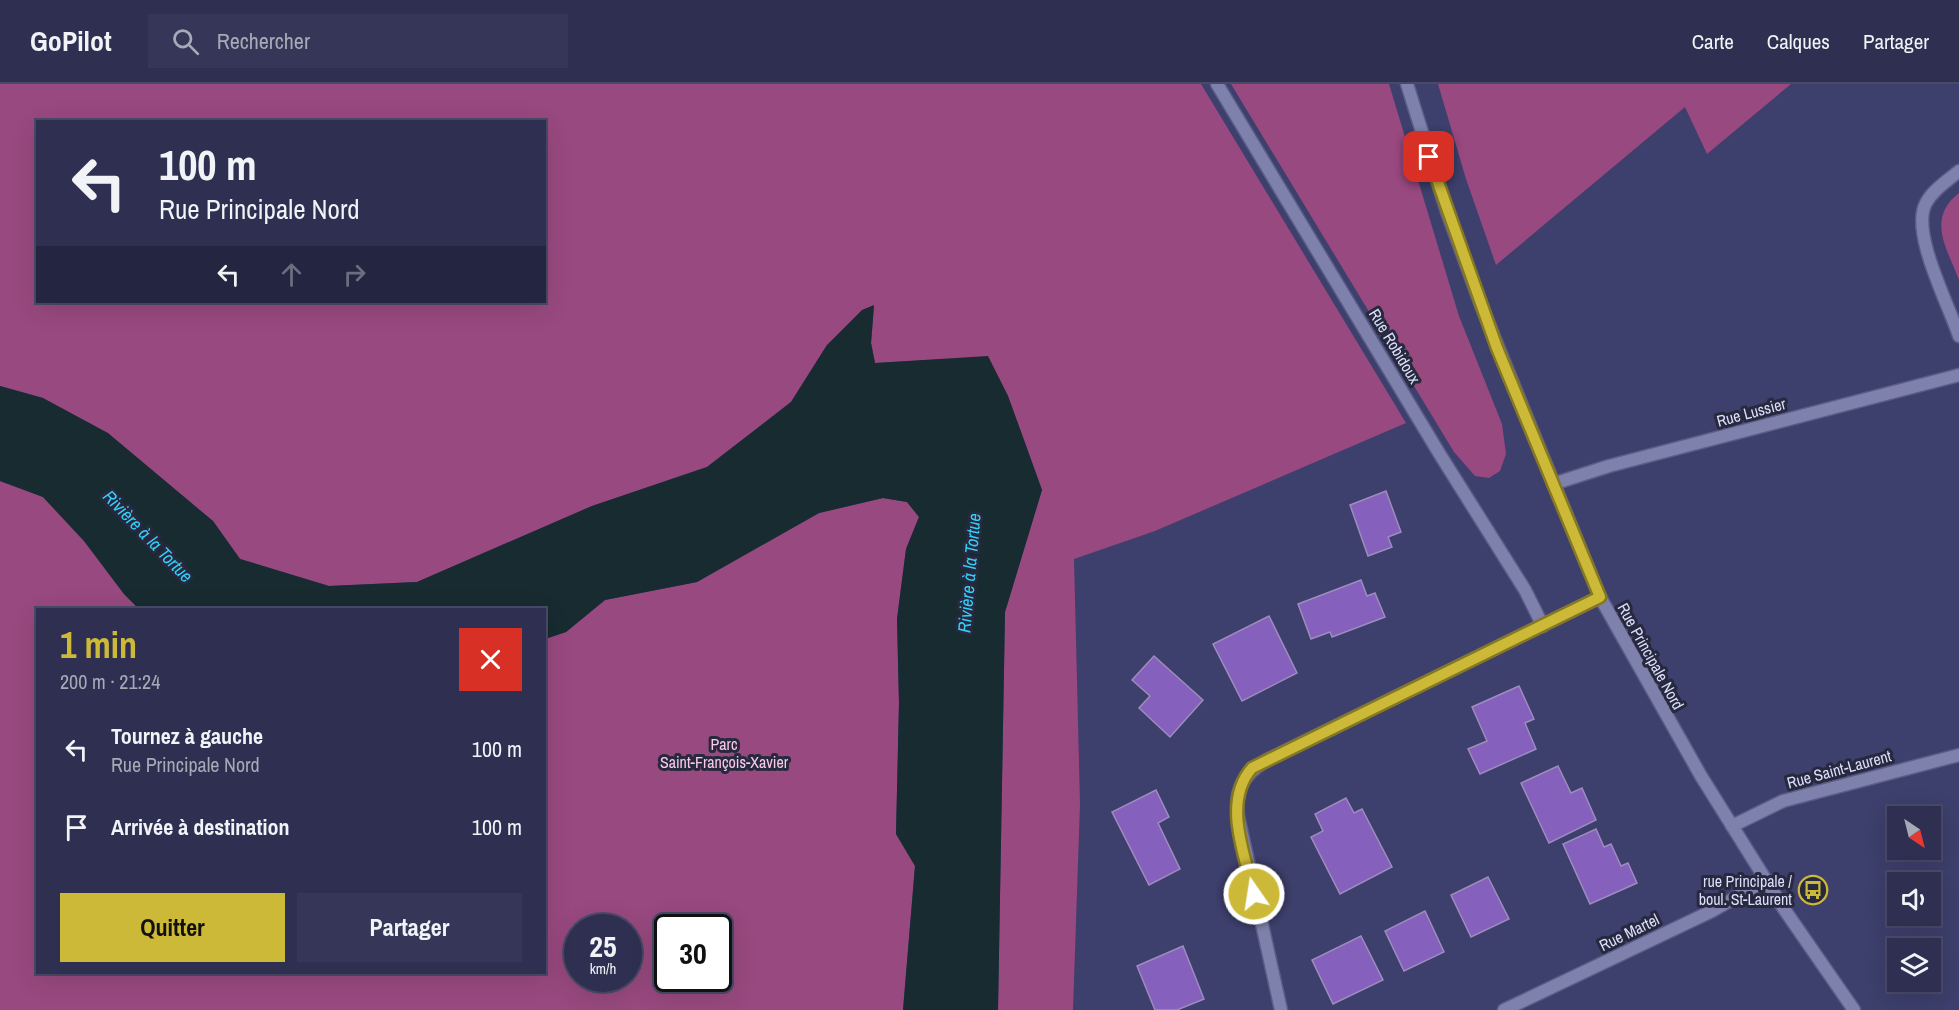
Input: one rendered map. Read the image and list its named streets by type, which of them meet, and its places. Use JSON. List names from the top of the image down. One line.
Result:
{"streets":{"street":["Rue Robidoux","Rue Lussier","Rue Principale Nord","Rue Saint-Laurent","Rue Martel"]},"crossings":[["Rue Lussier","Rue Principale Nord"],["Rue Principale Nord","Rue Saint-Laurent"],["Rue Principale Nord","Rue Martel"]],"water":["Rivière à la Tortue"],"parks":["Parc Saint-François-Xavier"],"places":{"bus stop":["rue Principale / boul. St-Laurent"]},"north":"bottom right","page":{"header":"GoPilot","search":"Rechercher","nav":["Carte","Calques","Partager"],"turn":["100 m","Rue Principale Nord"],"heading":["1 min","200 m · 21:24"],"list":[{"name":"Tournez à gauche","note":"Rue Principale Nord","value":"100 m"},{"name":"Arrivée à destination","value":"100 m"}],"buttons":["Quitter","Partager"],"speed":"25 km/h","limit":"30"}}
